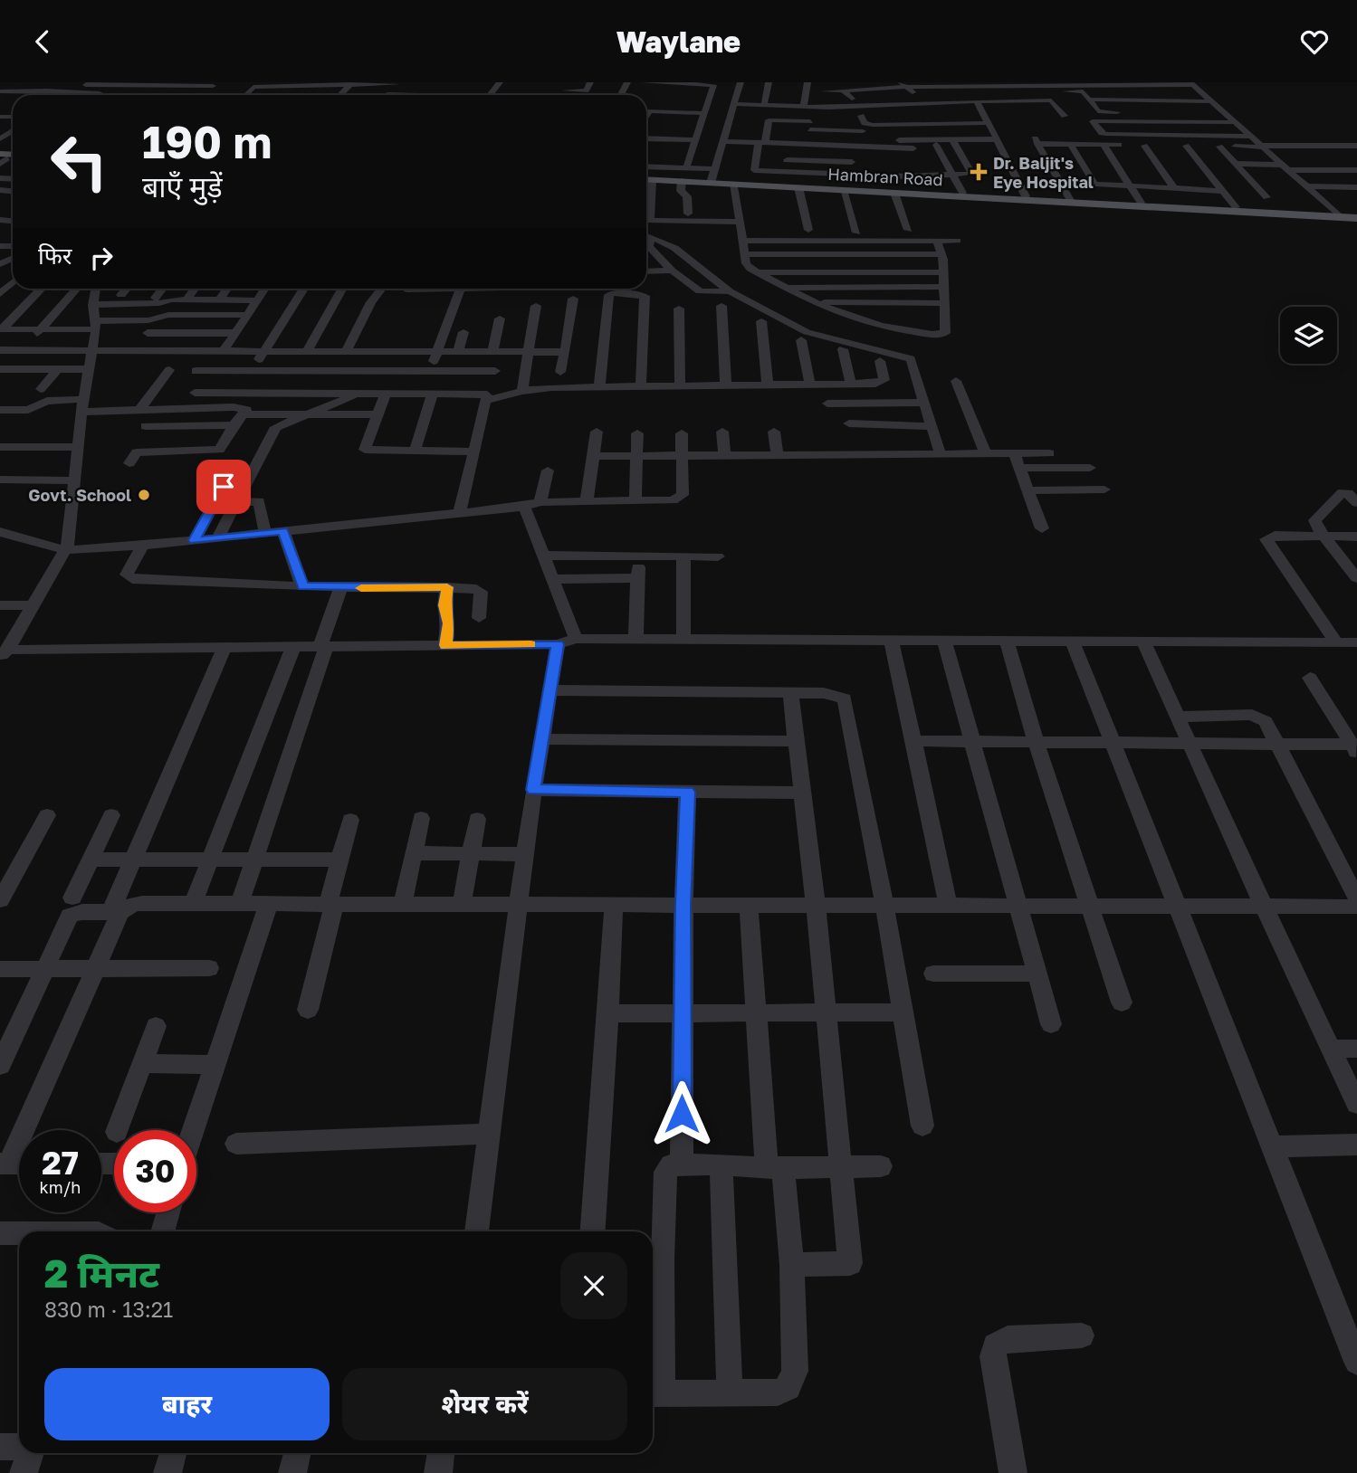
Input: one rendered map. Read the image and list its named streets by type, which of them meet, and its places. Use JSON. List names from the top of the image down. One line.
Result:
{"streets":{"main road":["Hambran Road"]},"places":{"health":["Dr. Baljit's Eye Hospital"],"other":["Govt. School"]},"page":{"header":"Waylane","turn":["190 m","बाएँ मुड़ें"],"then":"फिर","speed":"27 km/h","limit":"30","heading":["2 मिनट","830 m · 13:21"],"buttons":["बाहर","शेयर करें"]}}
